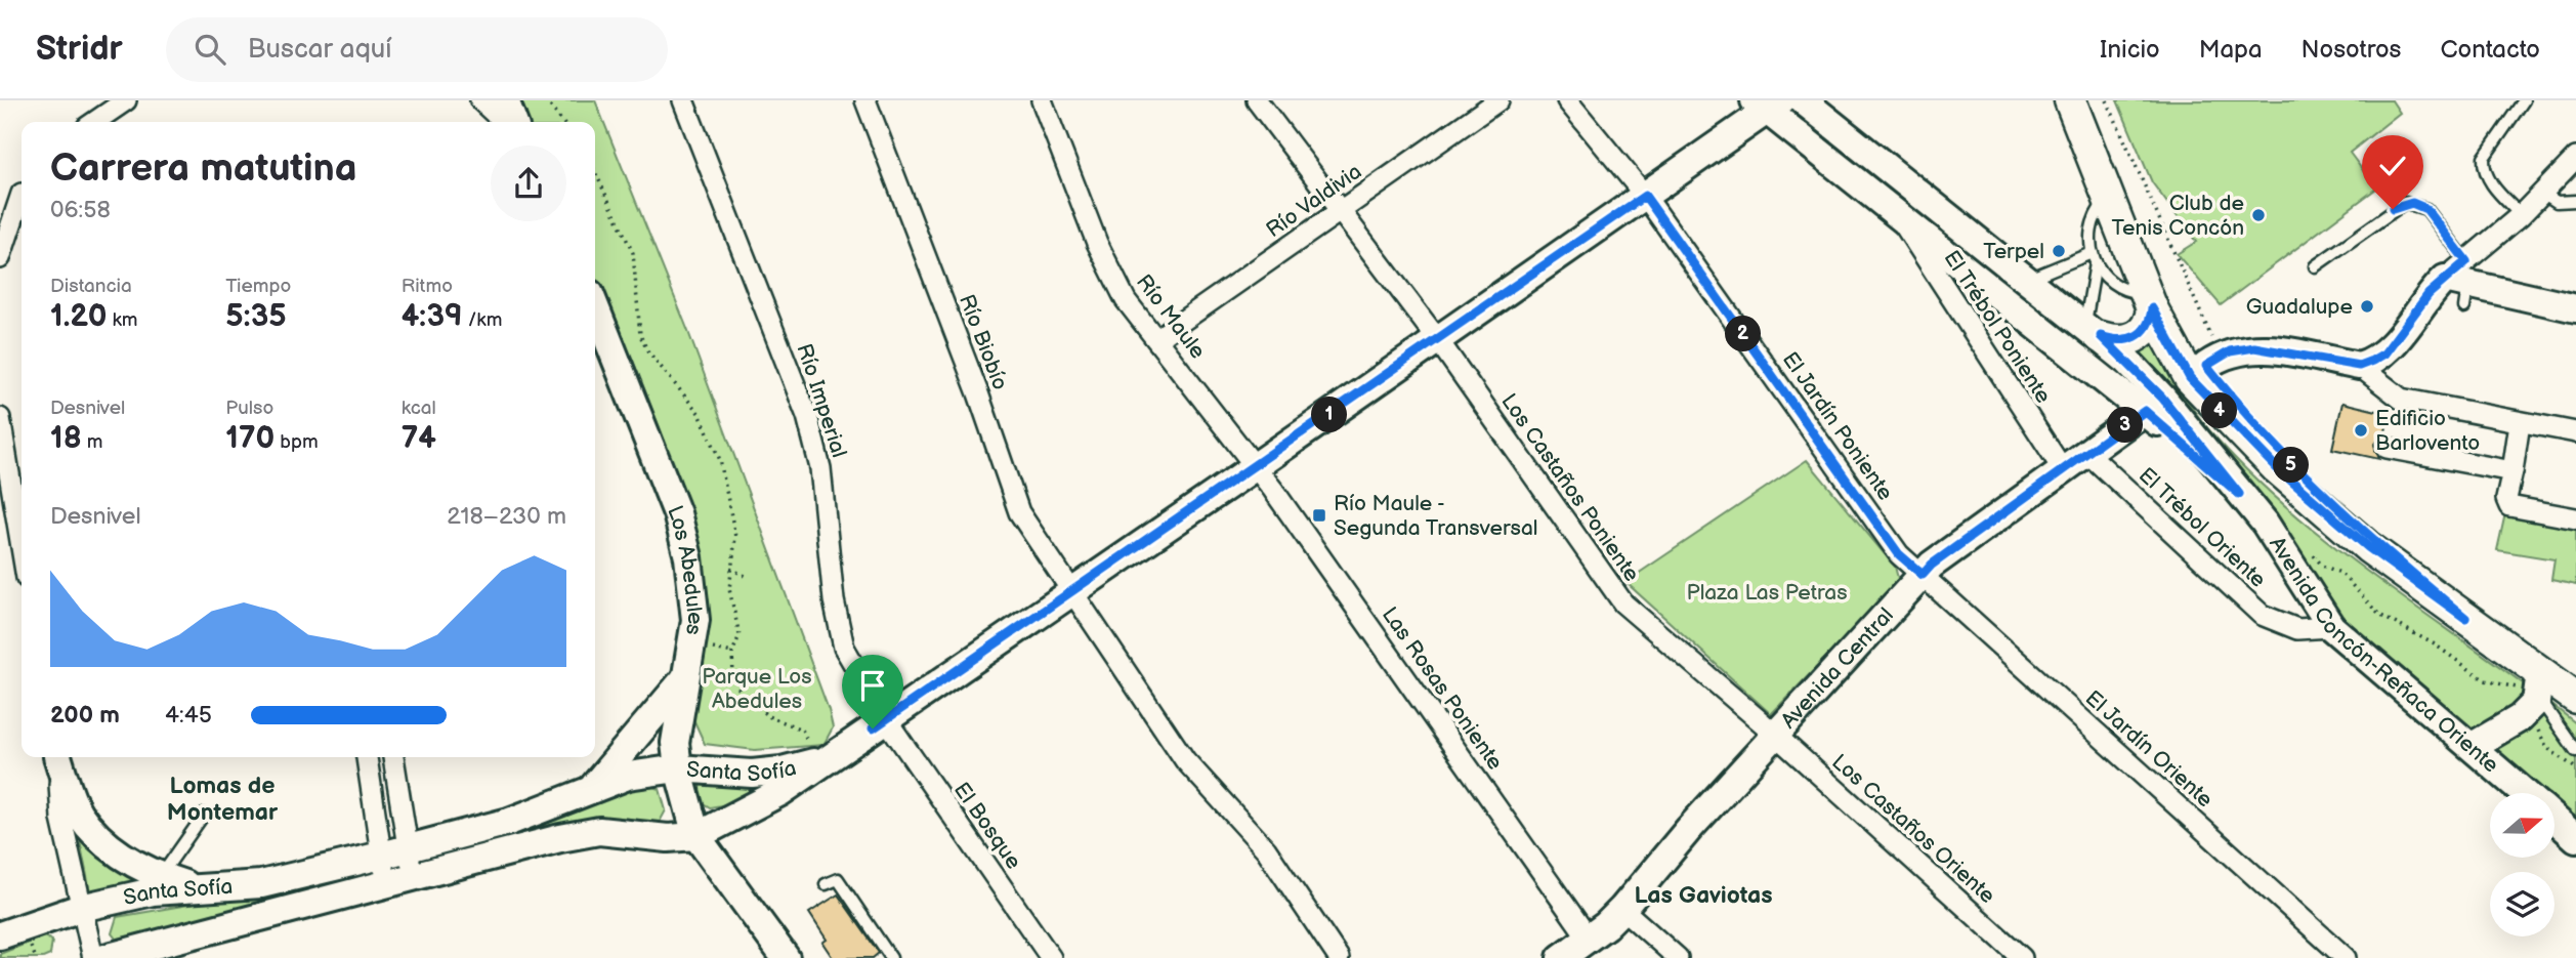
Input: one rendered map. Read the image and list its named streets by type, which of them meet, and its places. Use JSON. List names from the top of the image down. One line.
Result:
{"streets":{"street":["Río Valdivia","Río Maule","El Trébol Poniente","Río Biobío","Río Imperial","El Jardín Poniente","Los Castaños Poniente","El Trébol Oriente","Los Abedules","Avenida Concón-Reñaca Oriente","Avenida Central","Las Rosas Poniente","El Jardín Oriente","Santa Sofía","El Bosque","Los Castaños Oriente"]},"crossings":[["Río Valdivia","Río Maule"],["Río Valdivia","Los Castaños Poniente"],["Río Maule","Las Rosas Poniente"],["El Trébol Poniente","Avenida Central"],["Río Imperial","El Bosque"],["El Jardín Poniente","Avenida Central"],["El Jardín Poniente","El Jardín Oriente"],["Los Castaños Poniente","Avenida Central"],["Los Castaños Poniente","Los Castaños Oriente"],["El Trébol Oriente","Avenida Concón-Reñaca Oriente"],["El Trébol Oriente","Avenida Central"],["Los Abedules","Santa Sofía"],["Avenida Concón-Reñaca Oriente","Avenida Central"],["Avenida Central","Las Rosas Poniente"],["Avenida Central","El Jardín Oriente"],["Avenida Central","Los Castaños Oriente"]],"districts":["Lomas de Montemar","Las Gaviotas"],"parks":["Plaza Las Petras","Parque Los Abedules"],"places":{"other":["Club de Tenis Concón","Terpel","Guadalupe","Edificio Barlovento"],"transit":["Río Maule - Segunda Transversal"]},"north":"right","page":{"header":"Stridr","search":"Buscar aquí","nav":["Inicio","Mapa","Nosotros","Contacto"],"heading":["Carrera matutina","06:58"],"stats":[["Distancia","1.20 km"],["Tiempo","5:35"],["Ritmo","4:39 /km"],["Desnivel","18 m"],["Pulso","170 bpm"],["kcal","74"]],"pins":["2","4","1","3","5"],"chart":["Desnivel","218–230 m"],"list":[{"name":"200 m","note":"4:45"}]}}
